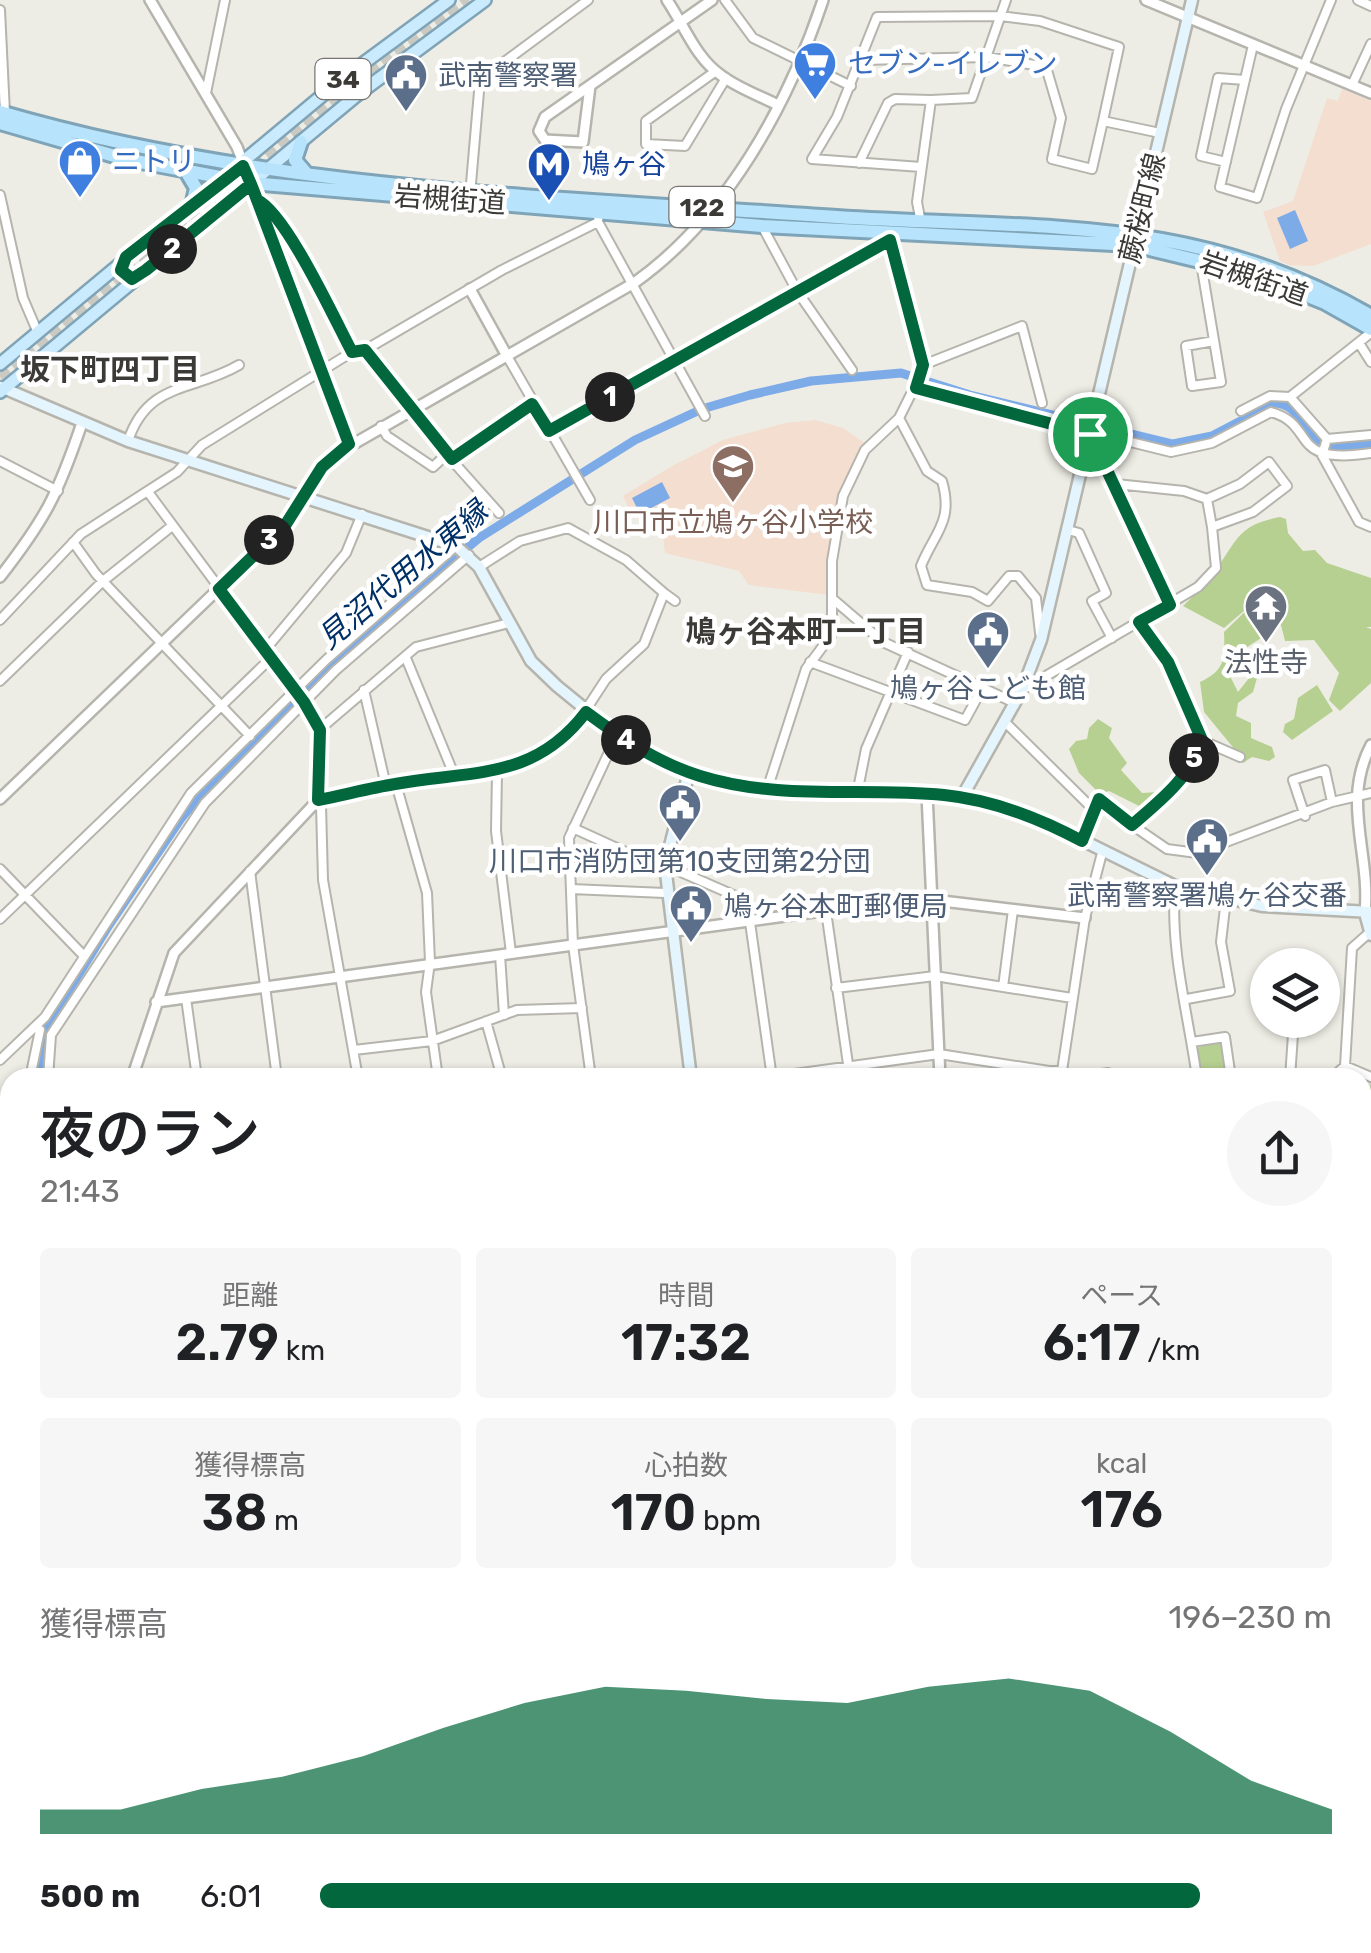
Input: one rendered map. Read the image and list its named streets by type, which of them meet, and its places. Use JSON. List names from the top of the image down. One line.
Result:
{"streets":{"highway":["岩槻街道","122"],"main road":["34","蕨桜町線"]},"crossings":[["34","岩槻街道"],["岩槻街道","蕨桜町線"]],"districts":["坂下町四丁目","鳩ヶ谷本町一丁目"],"water":["見沼代用水東縁"],"places":{"supermarket":["セブン-イレブン"],"public building":["武南警察署","鳩ヶ谷こども館","川口市消防団第10支団第2分団","武南警察署鳩ヶ谷交番","鳩ヶ谷本町郵便局"],"shop":["ニトリ"],"metro station":["鳩ヶ谷"],"school or university":["川口市立鳩ヶ谷小学校"],"temple":["法性寺"]},"page":{"pins":["2","1","3","4","5"],"heading":["夜のラン","21:43"],"stats":[["距離","2.79 km"],["時間","17:32"],["ペース","6:17 /km"],["獲得標高","38 m"],["心拍数","170 bpm"],["kcal","176"]],"chart":["獲得標高","196–230 m"],"list":[{"name":"500 m","note":"6:01"}]}}
